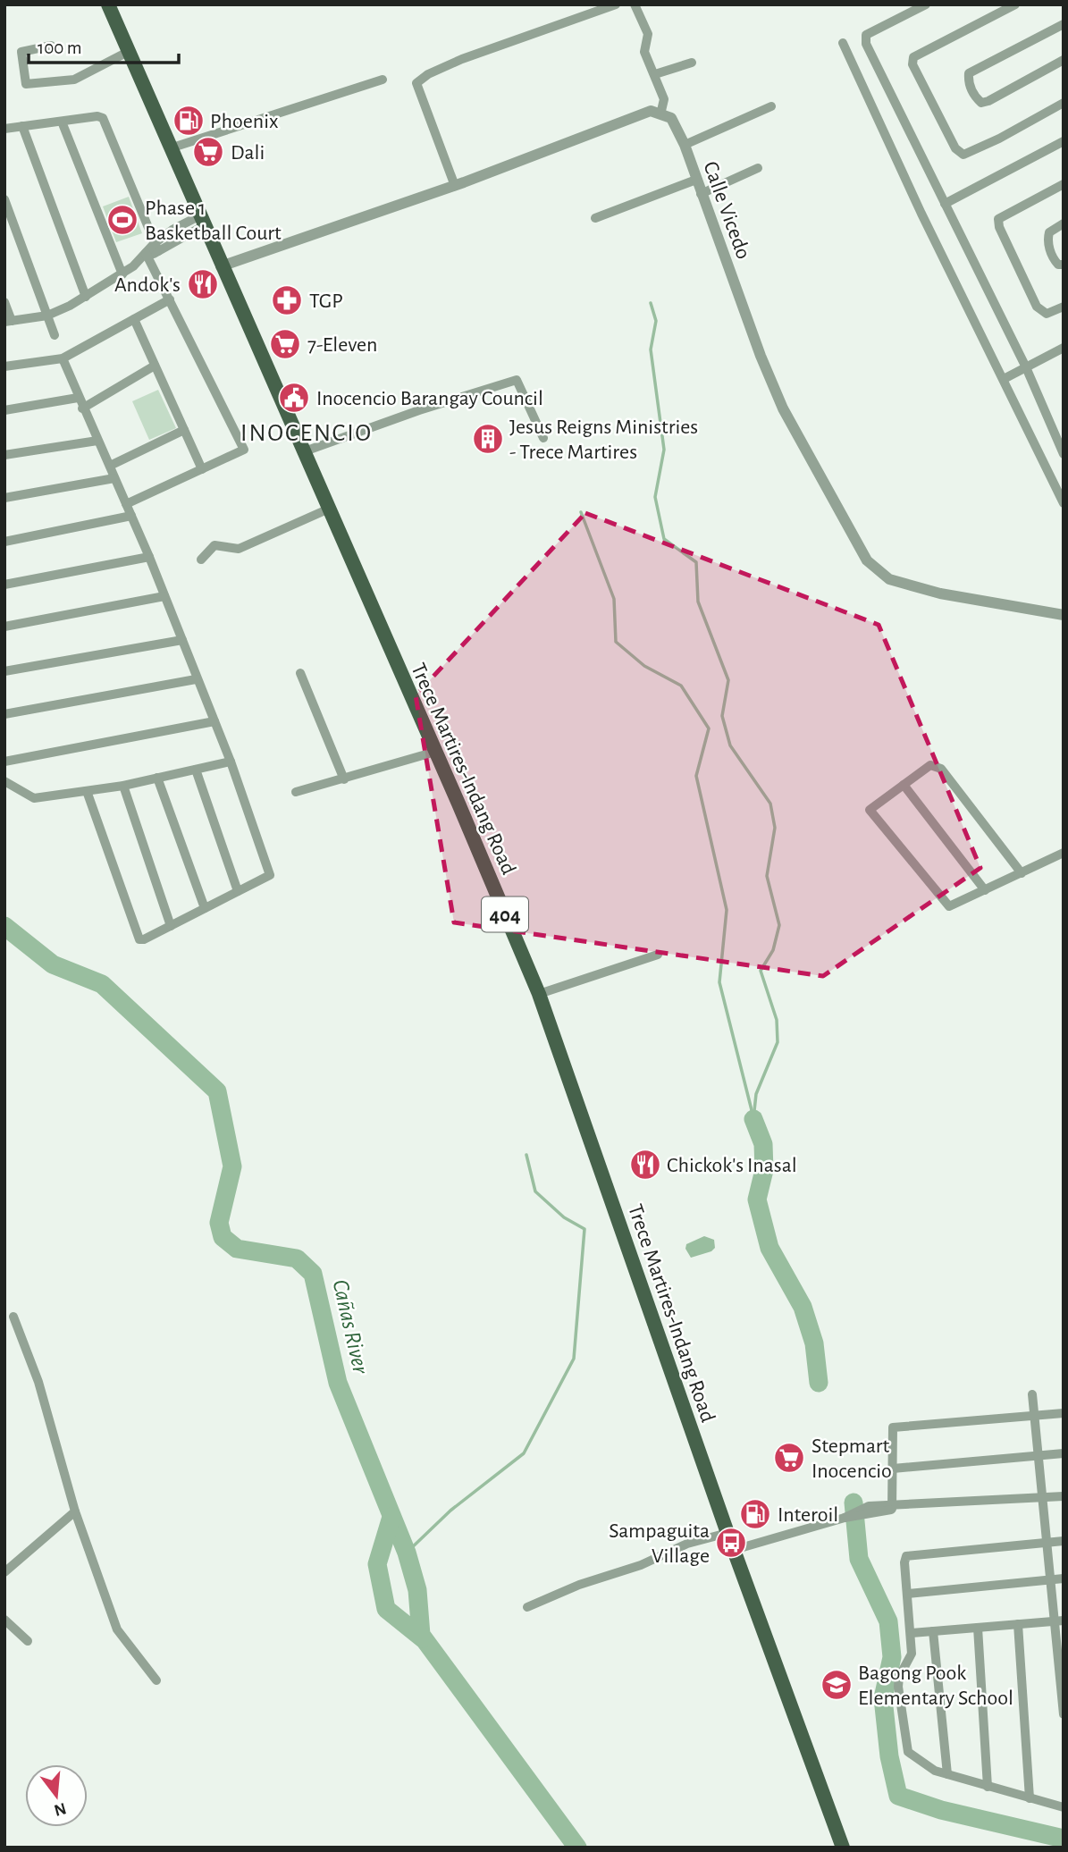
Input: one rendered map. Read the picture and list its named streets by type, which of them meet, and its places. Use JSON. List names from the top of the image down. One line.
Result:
{"streets":{"main road":["Trece Martires-Indang Road","404"],"street":["Calle Vicedo"]},"districts":["INOCENCIO"],"water":["Cañas River"],"places":{"fuel station":["Phoenix","Interoil"],"supermarket":["Dali","7-Eleven","Stepmart Inocencio"],"sports":["Phase 1 Basketball Court"],"restaurant":["Andok's","Chickok's Inasal"],"pharmacy":["TGP"],"public building":["Inocencio Barangay Council"],"building":["Jesus Reigns Ministries - Trece Martires"],"bus stop":["Sampaguita Village"],"school or university":["Bagong Pook Elementary School"]},"scale_bar":"100 m","north":"bottom"}
